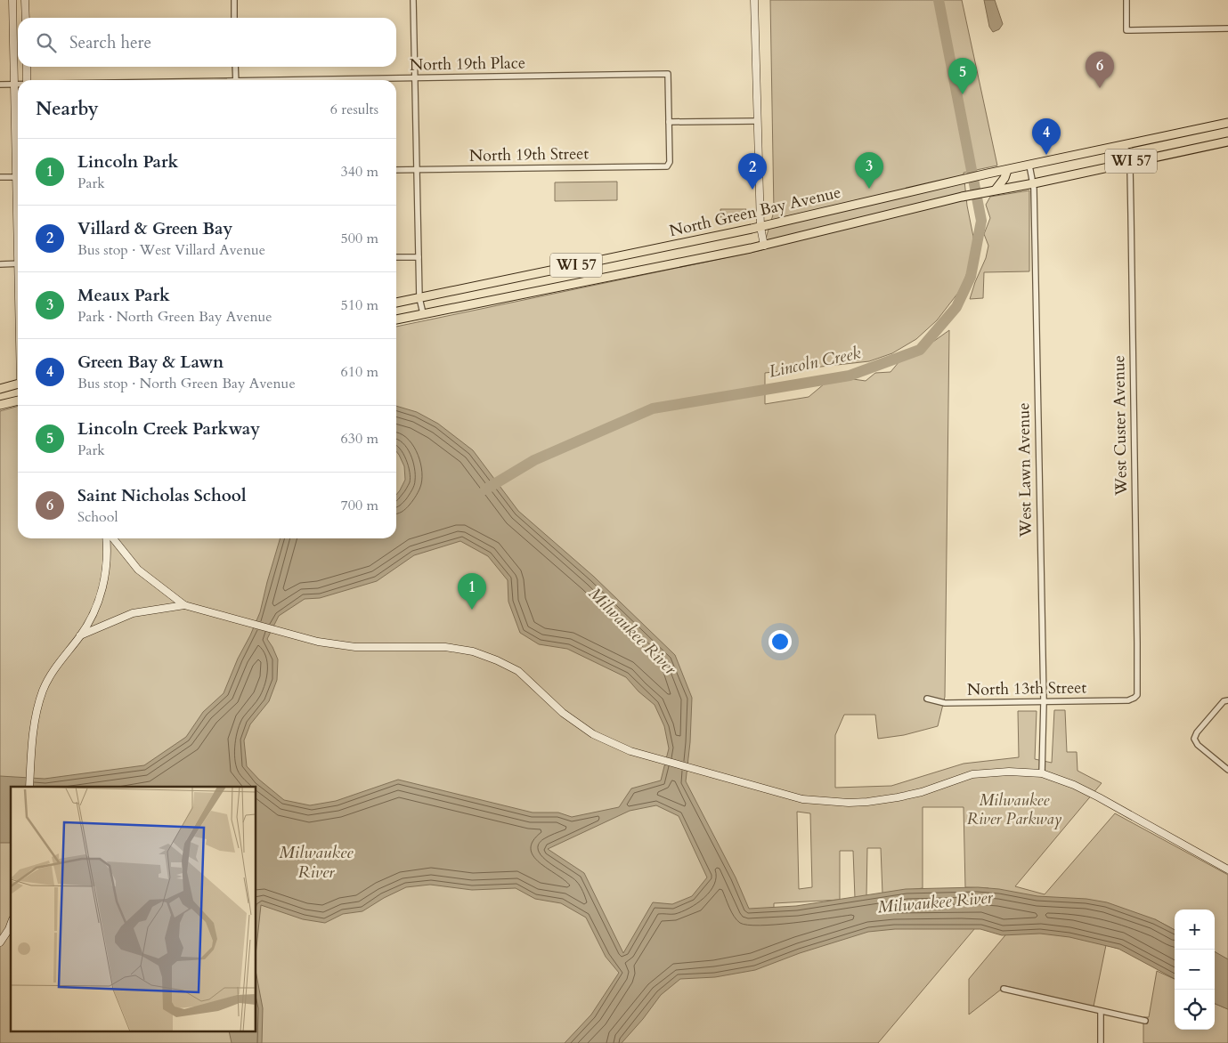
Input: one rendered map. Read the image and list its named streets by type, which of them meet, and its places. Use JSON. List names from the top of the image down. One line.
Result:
{"streets":{"main road":["WI 57","North Green Bay Avenue"],"street":["North 19th Place","North 19th Street","West Custer Avenue","West Lawn Avenue","North 13th Street"]},"crossings":[["North 19th Place","North 19th Street"],["North Green Bay Avenue","West Custer Avenue"],["North Green Bay Avenue","West Lawn Avenue"],["West Custer Avenue","North 13th Street"],["West Lawn Avenue","North 13th Street"]],"water":["Lincoln Creek","Milwaukee River"],"parks":["Milwaukee River Parkway"],"page":{"search":"Search here","pins":["6","5","4","3","2","1"],"heading":["Nearby","6 results"],"list":[{"mark":"1","name":"Lincoln Park","note":"Park","value":"340 m"},{"mark":"2","name":"Villard & Green Bay","note":"Bus stop · West Villard Avenue","value":"500 m"},{"mark":"3","name":"Meaux Park","note":"Park · North Green Bay Avenue","value":"510 m"},{"mark":"4","name":"Green Bay & Lawn","note":"Bus stop · North Green Bay Avenue","value":"610 m"},{"mark":"5","name":"Lincoln Creek Parkway","note":"Park","value":"630 m"},{"mark":"6","name":"Saint Nicholas School","note":"School","value":"700 m"}],"map_buttons":["+","−"]}}
